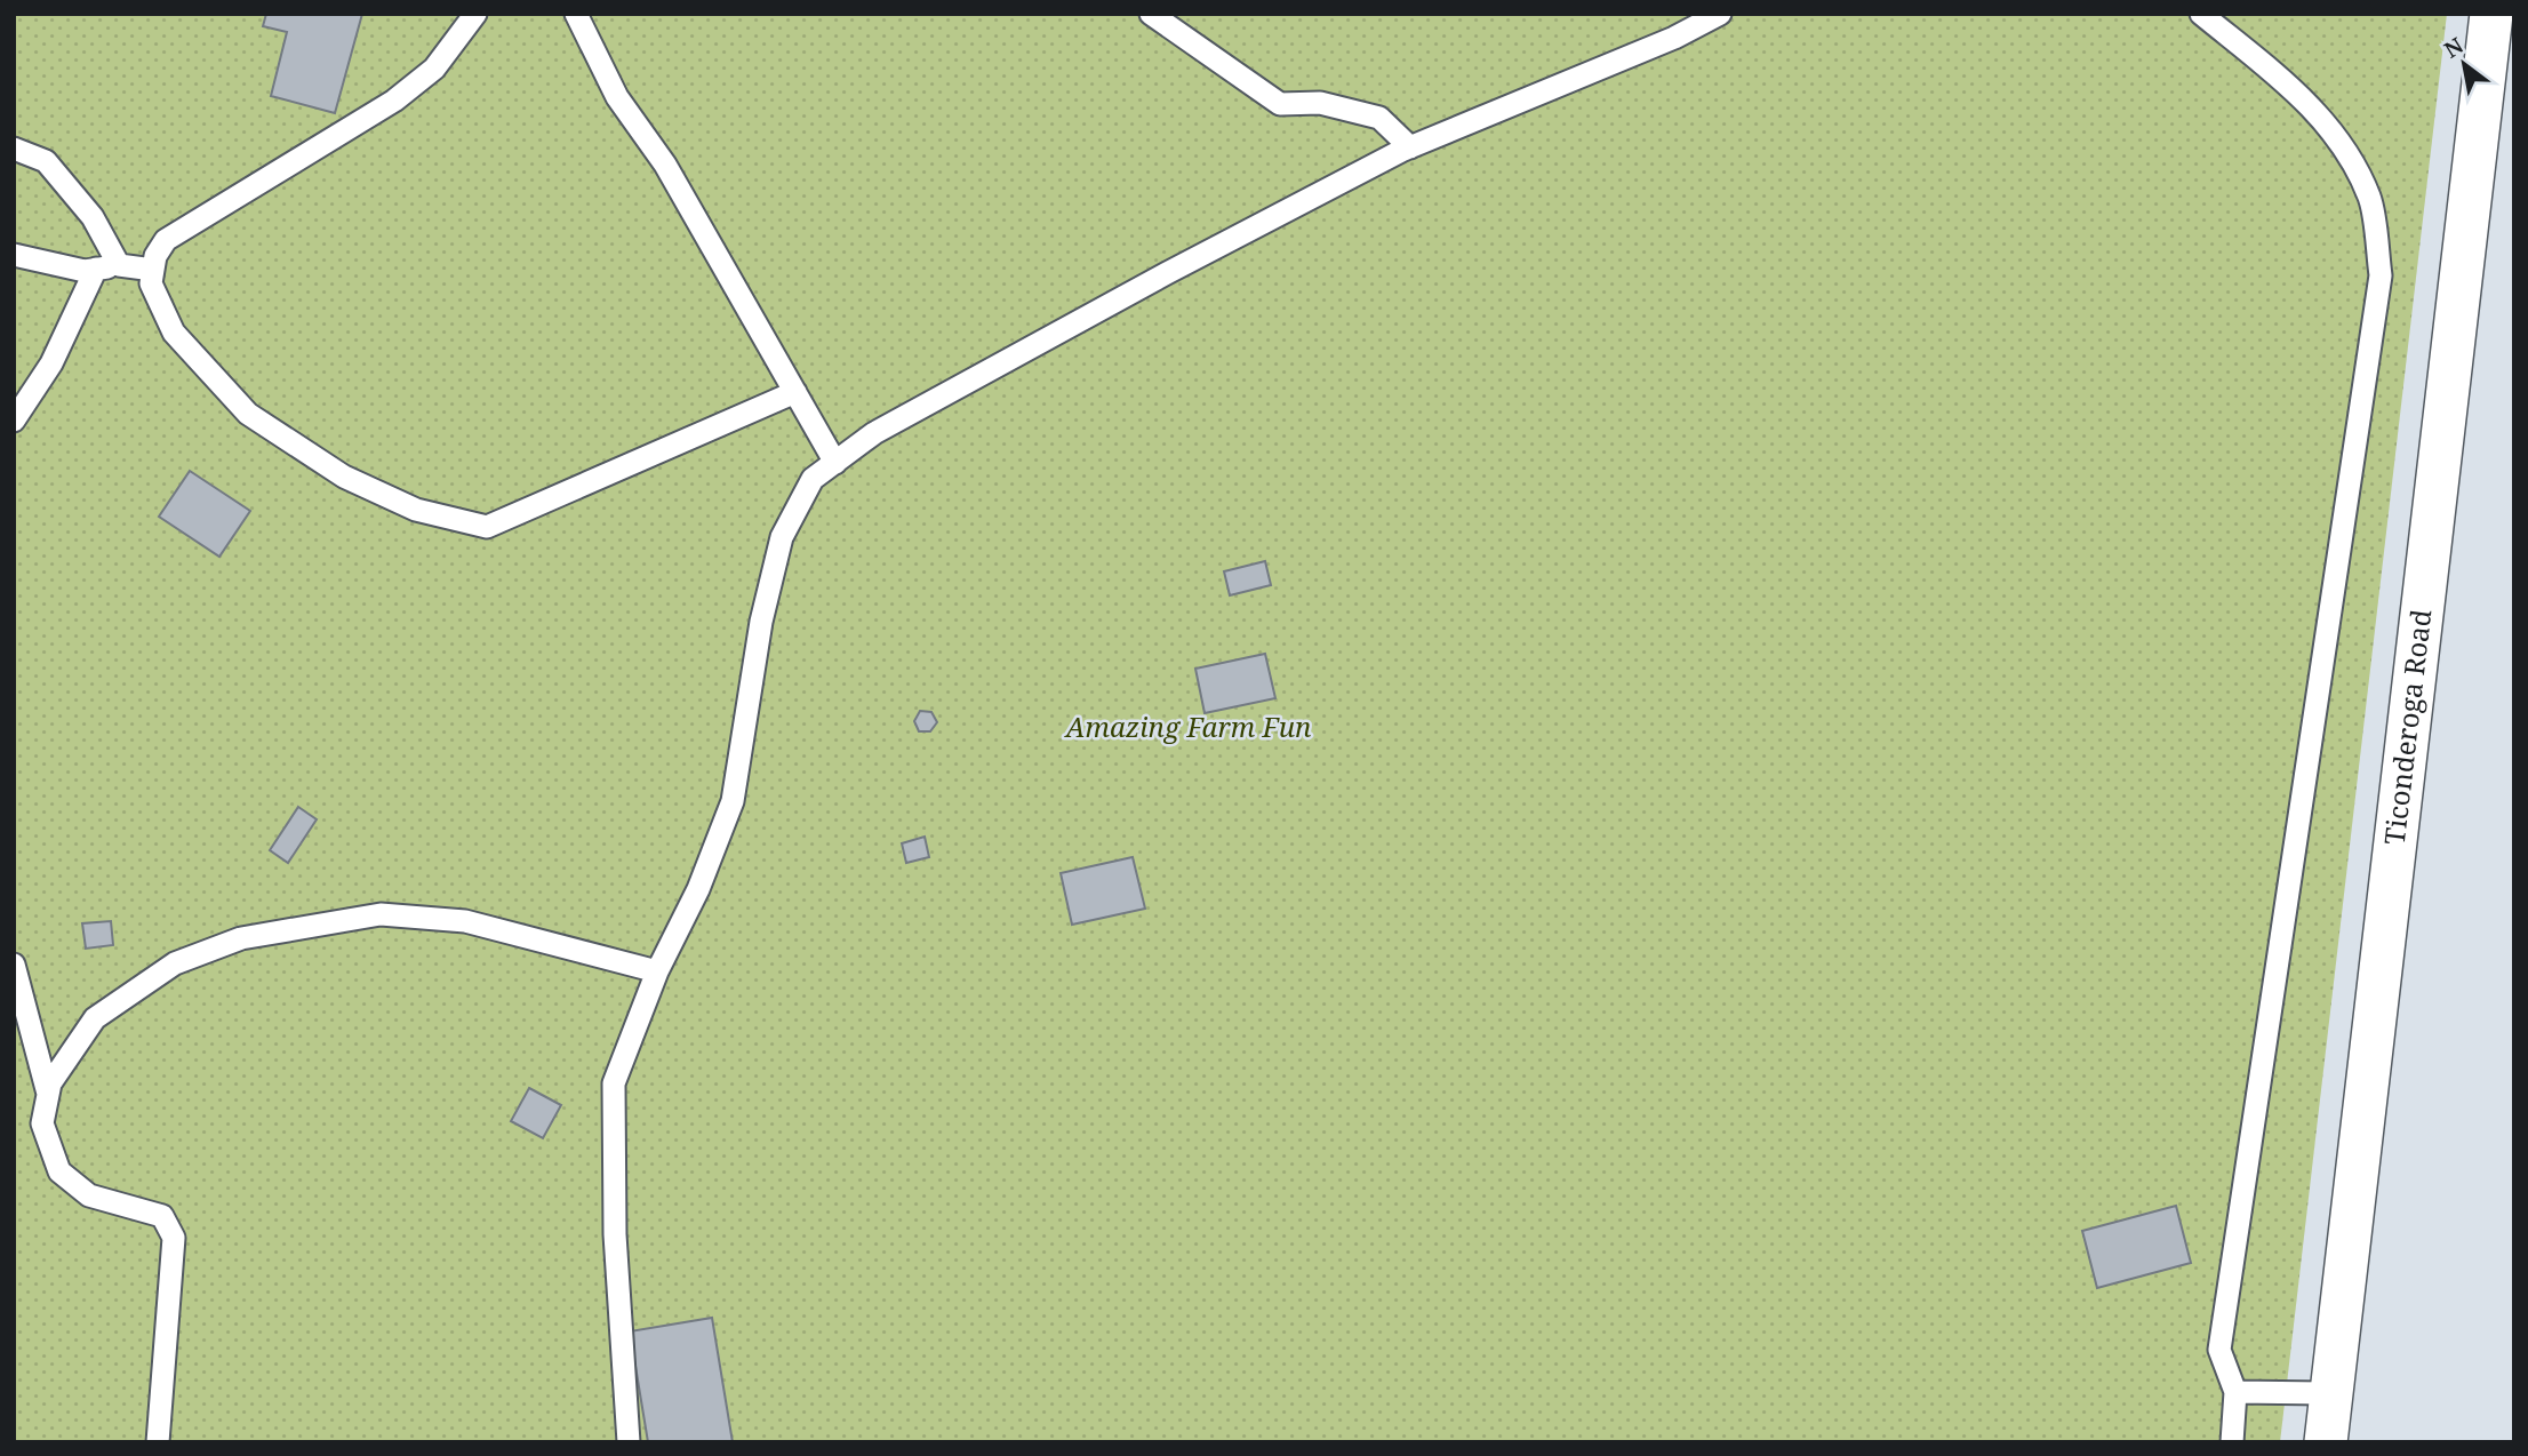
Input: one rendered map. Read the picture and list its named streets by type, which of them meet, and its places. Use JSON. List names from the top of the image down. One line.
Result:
{"streets":{"street":["Ticonderoga Road"]},"parks":["Amazing Farm Fun"],"north":"top left"}
